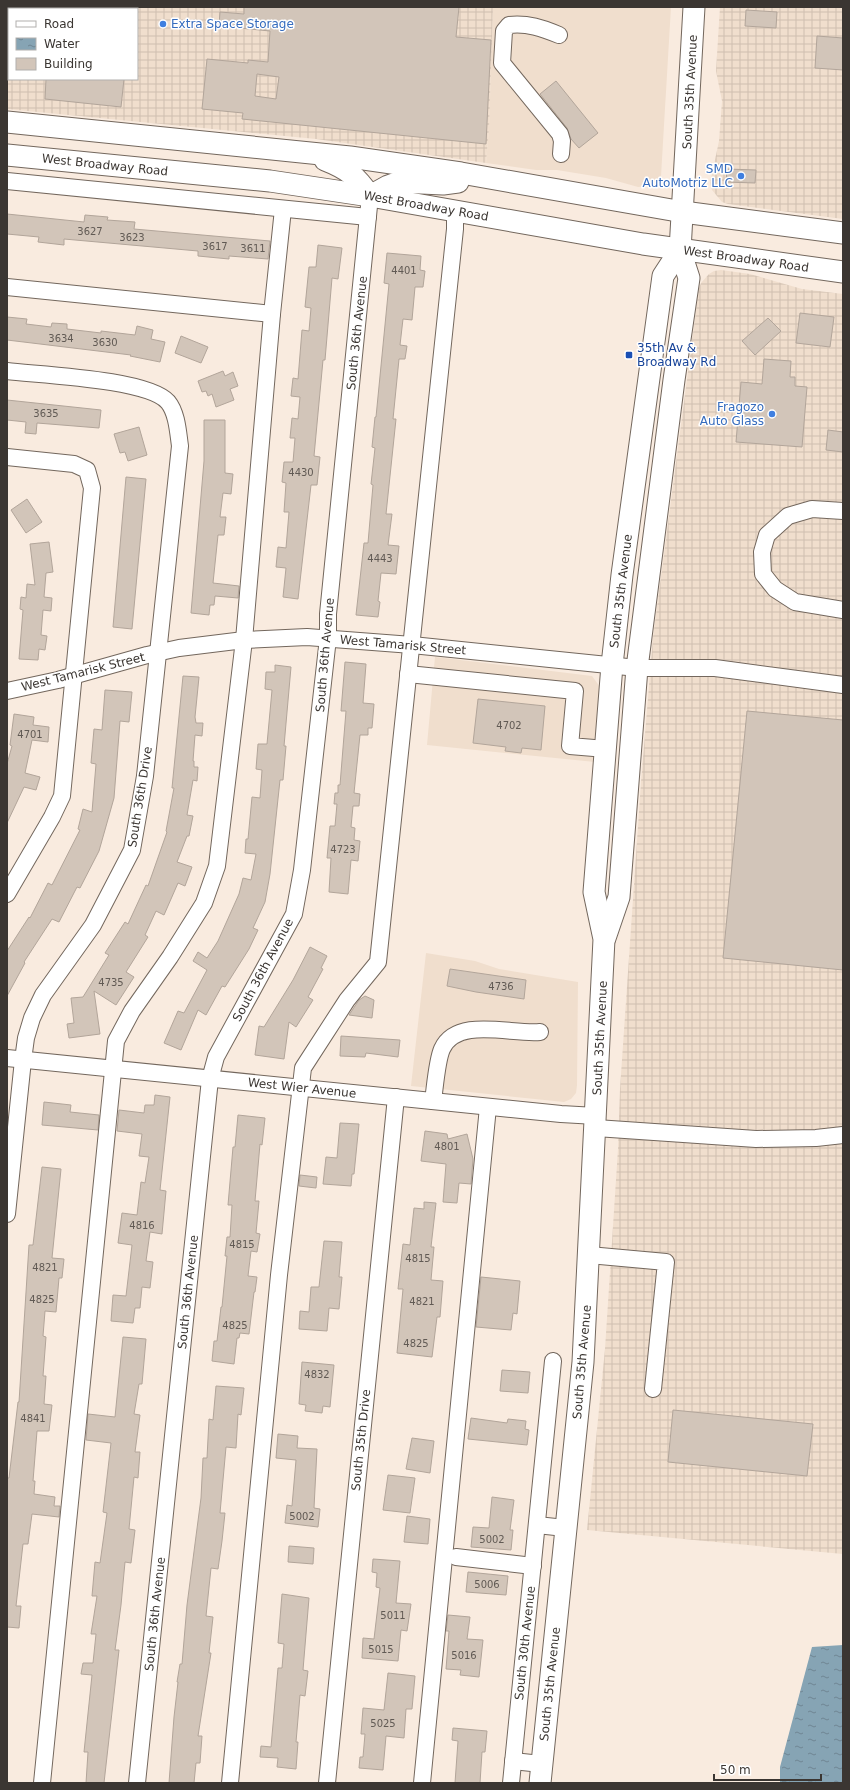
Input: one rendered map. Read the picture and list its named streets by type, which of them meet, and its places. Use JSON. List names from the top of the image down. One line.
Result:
{"streets":{"main road":["South 35th Avenue","West Broadway Road"],"street":["South 36th Avenue","West Tamarisk Street","South 36th Drive","West Wier Avenue","South 35th Drive","South 30th Avenue"]},"crossings":[["South 35th Avenue","West Broadway Road"],["South 35th Avenue","West Tamarisk Street"],["South 35th Avenue","West Wier Avenue"],["West Broadway Road","South 36th Avenue"],["South 36th Avenue","West Tamarisk Street"],["South 36th Avenue","West Wier Avenue"],["West Tamarisk Street","South 36th Drive"],["South 36th Drive","West Wier Avenue"],["West Wier Avenue","South 35th Drive"]],"places":{"other":["Extra Space Storage","SMD AutoMotriz LLC","Fragozo Auto Glass"],"transit":["35th Av & Broadway Rd"]},"house_numbers":["3627","3623","3617","3611","4401","3634","3630","3635","4430","4443","4702","4701","4723","4735","4736","4801","4816","4815","4815","4821","4825","4821","4825","4825","4832","4841","5002","5002","5006","5011","5015","5016","5025"],"legend":["Road","Water","Building"],"scale_bar":"50 m"}
